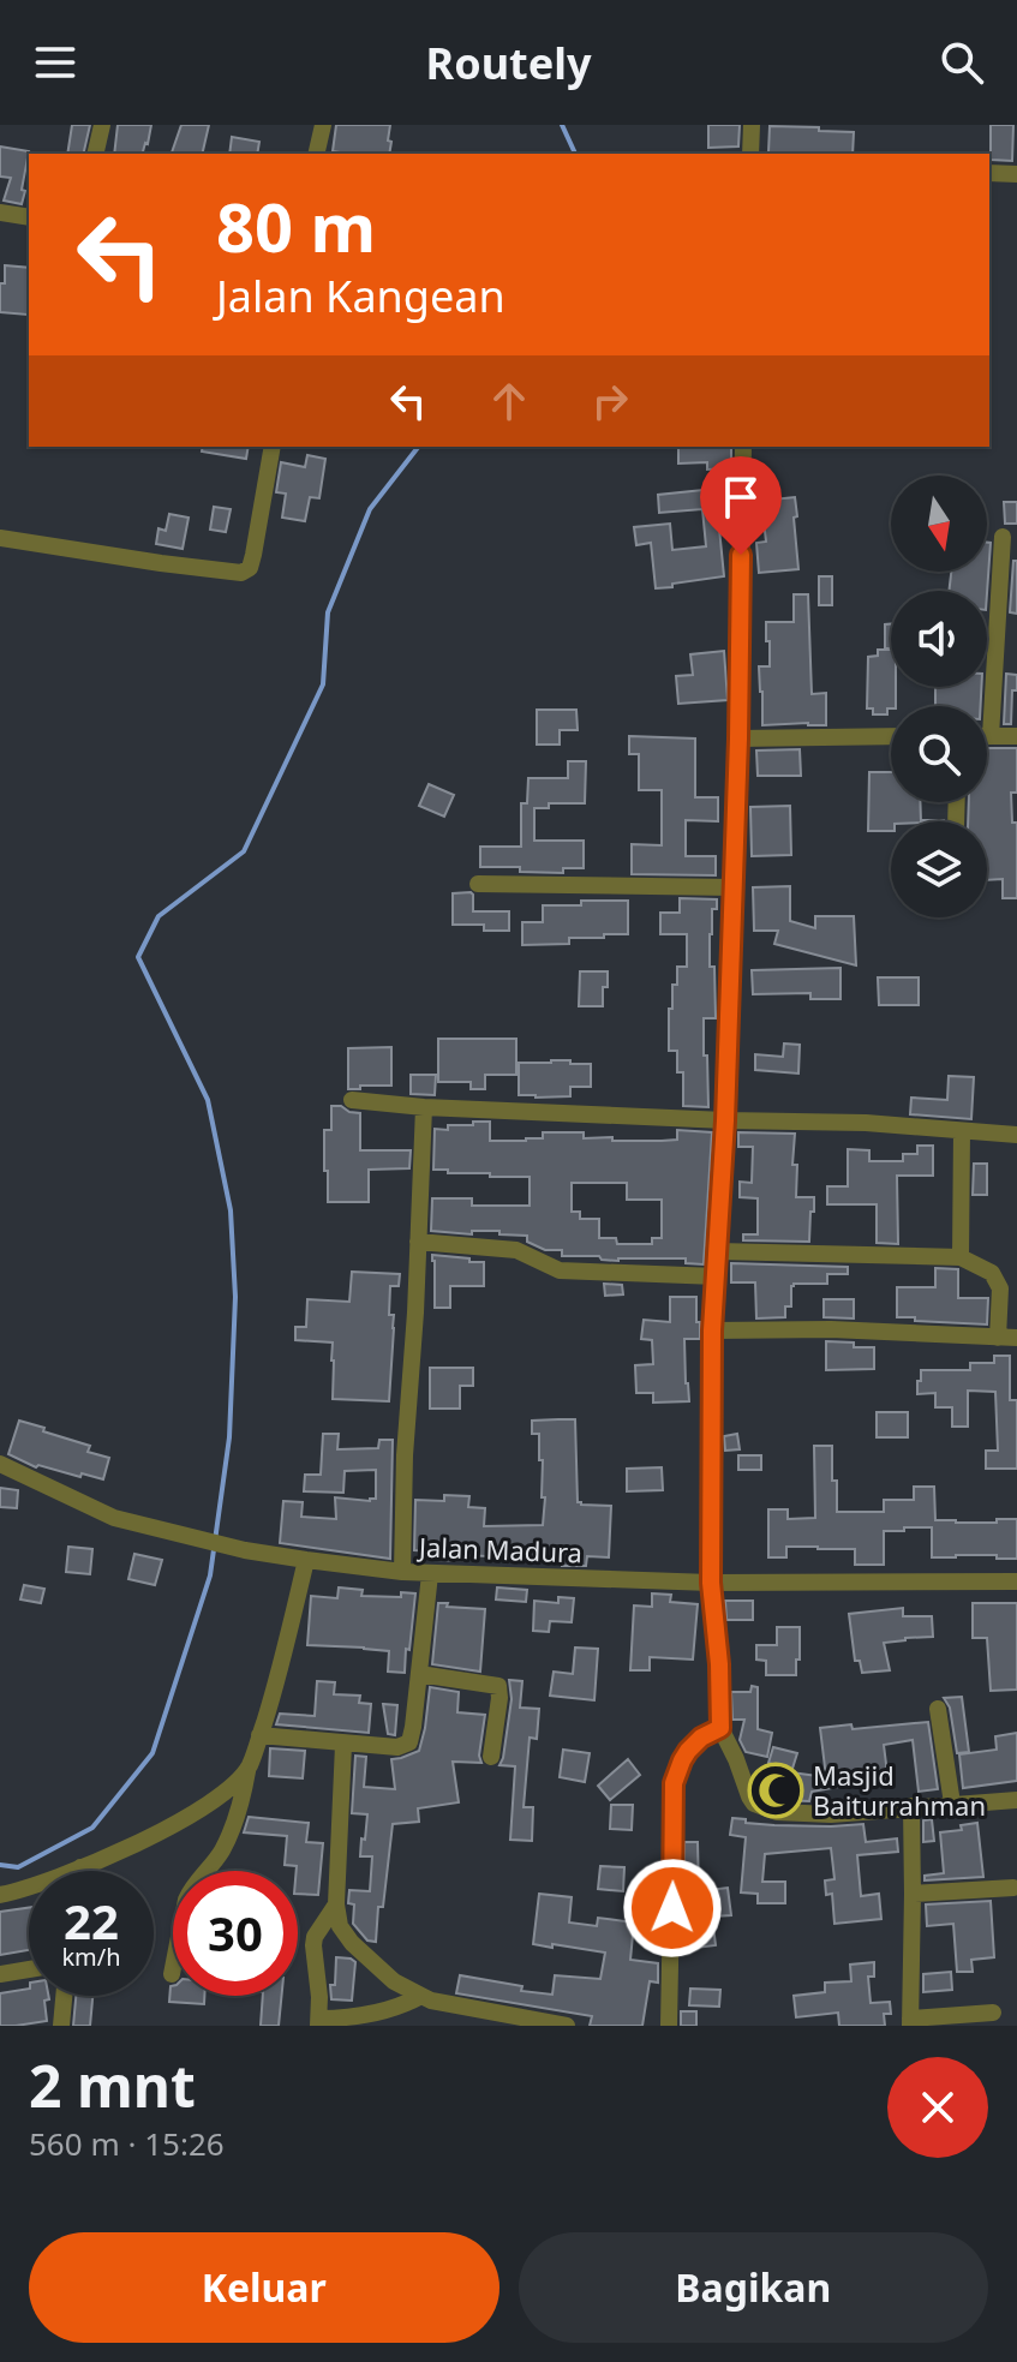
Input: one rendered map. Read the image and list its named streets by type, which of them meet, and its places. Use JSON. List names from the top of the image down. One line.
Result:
{"streets":{"street":["Jalan Madura"]},"places":{"mosque":["Masjid Baiturrahman"]},"north":"bottom","page":{"header":"Routely","turn":["80 m","Jalan Kangean"],"speed":"22 km/h","limit":"30","heading":["2 mnt","560 m · 15:26"],"buttons":["Keluar","Bagikan"]}}
